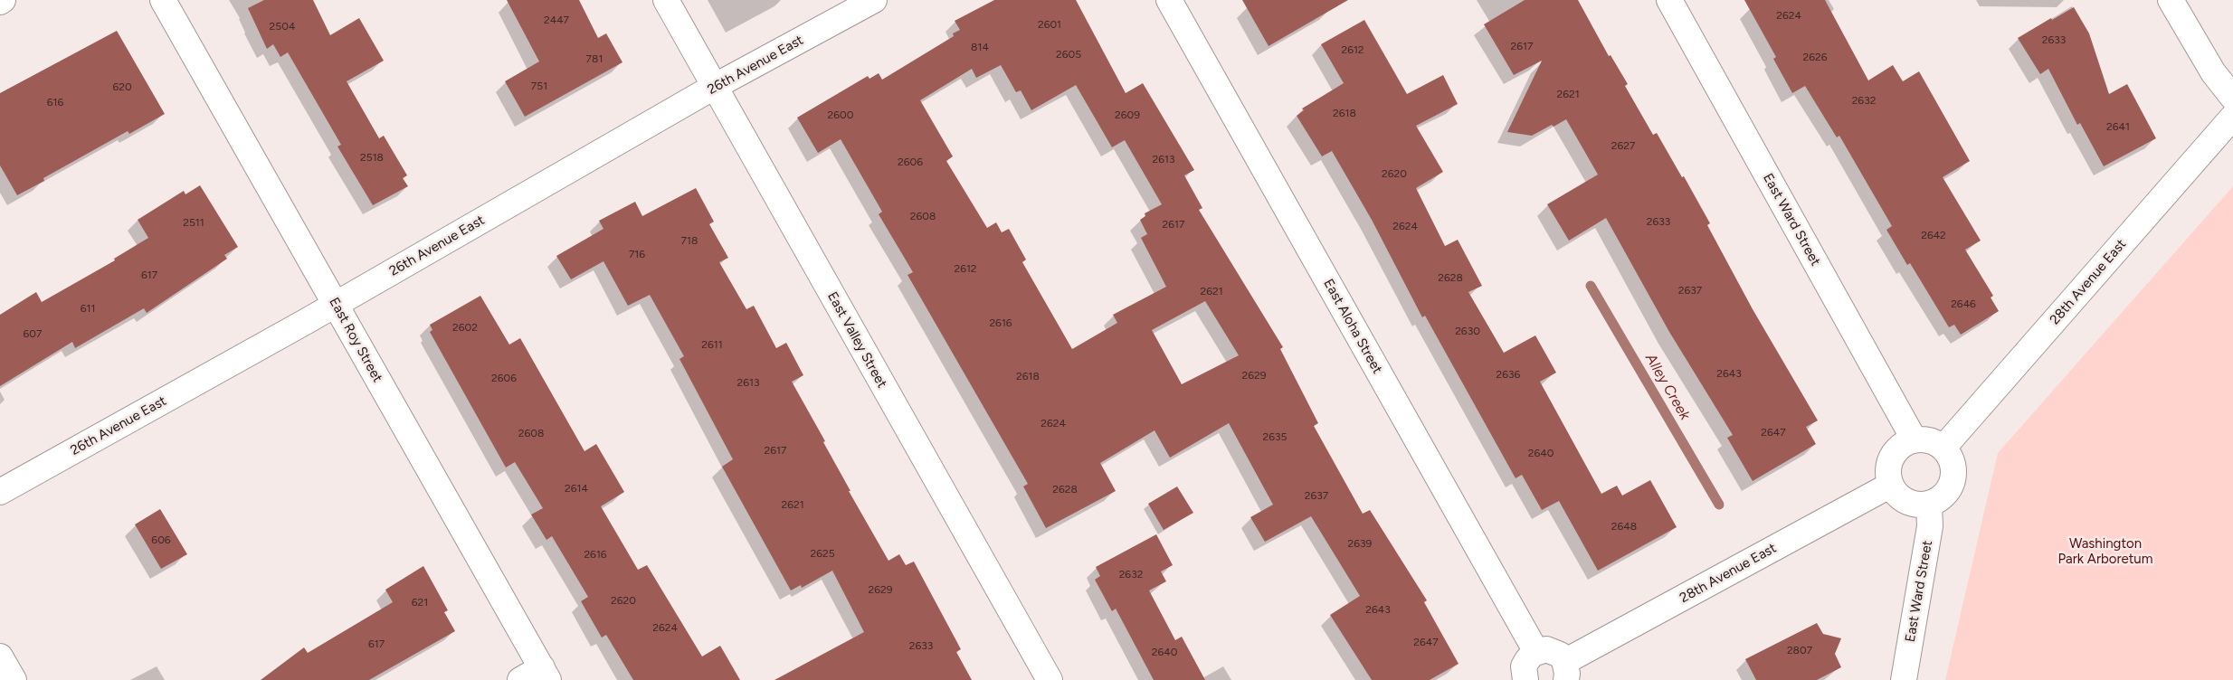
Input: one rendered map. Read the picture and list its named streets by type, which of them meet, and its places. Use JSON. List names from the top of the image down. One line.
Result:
{"streets":{"street":["26th Avenue East","East Ward Street","28th Avenue East","East Aloha Street","East Roy Street","East Valley Street"]},"crossings":[["26th Avenue East","East Roy Street"],["26th Avenue East","East Valley Street"],["East Ward Street","28th Avenue East"]],"water":["Alley Creek"],"parks":["Washington Park Arboretum"],"house_numbers":["2624","2447","2601","2504","2633","2617","814","2612","2605","2626","781","751","620","2621","2632","616","2618","2600","2609","2641","2627","2518","2613","2606","2620","2608","2633","2511","2617","2624","2642","718","716","2612","617","2628","2637","2621","2646","611","2616","2602","2630","607","2611","2643","2636","2629","2618","2606","2613","2624","2647","2608","2635","2617","2640","2614","2628","2637","2621","2648","606","2639","2625","2616","2632","2629","2620","621","2643","2624","2647","617","2633","2807","2640"]}
